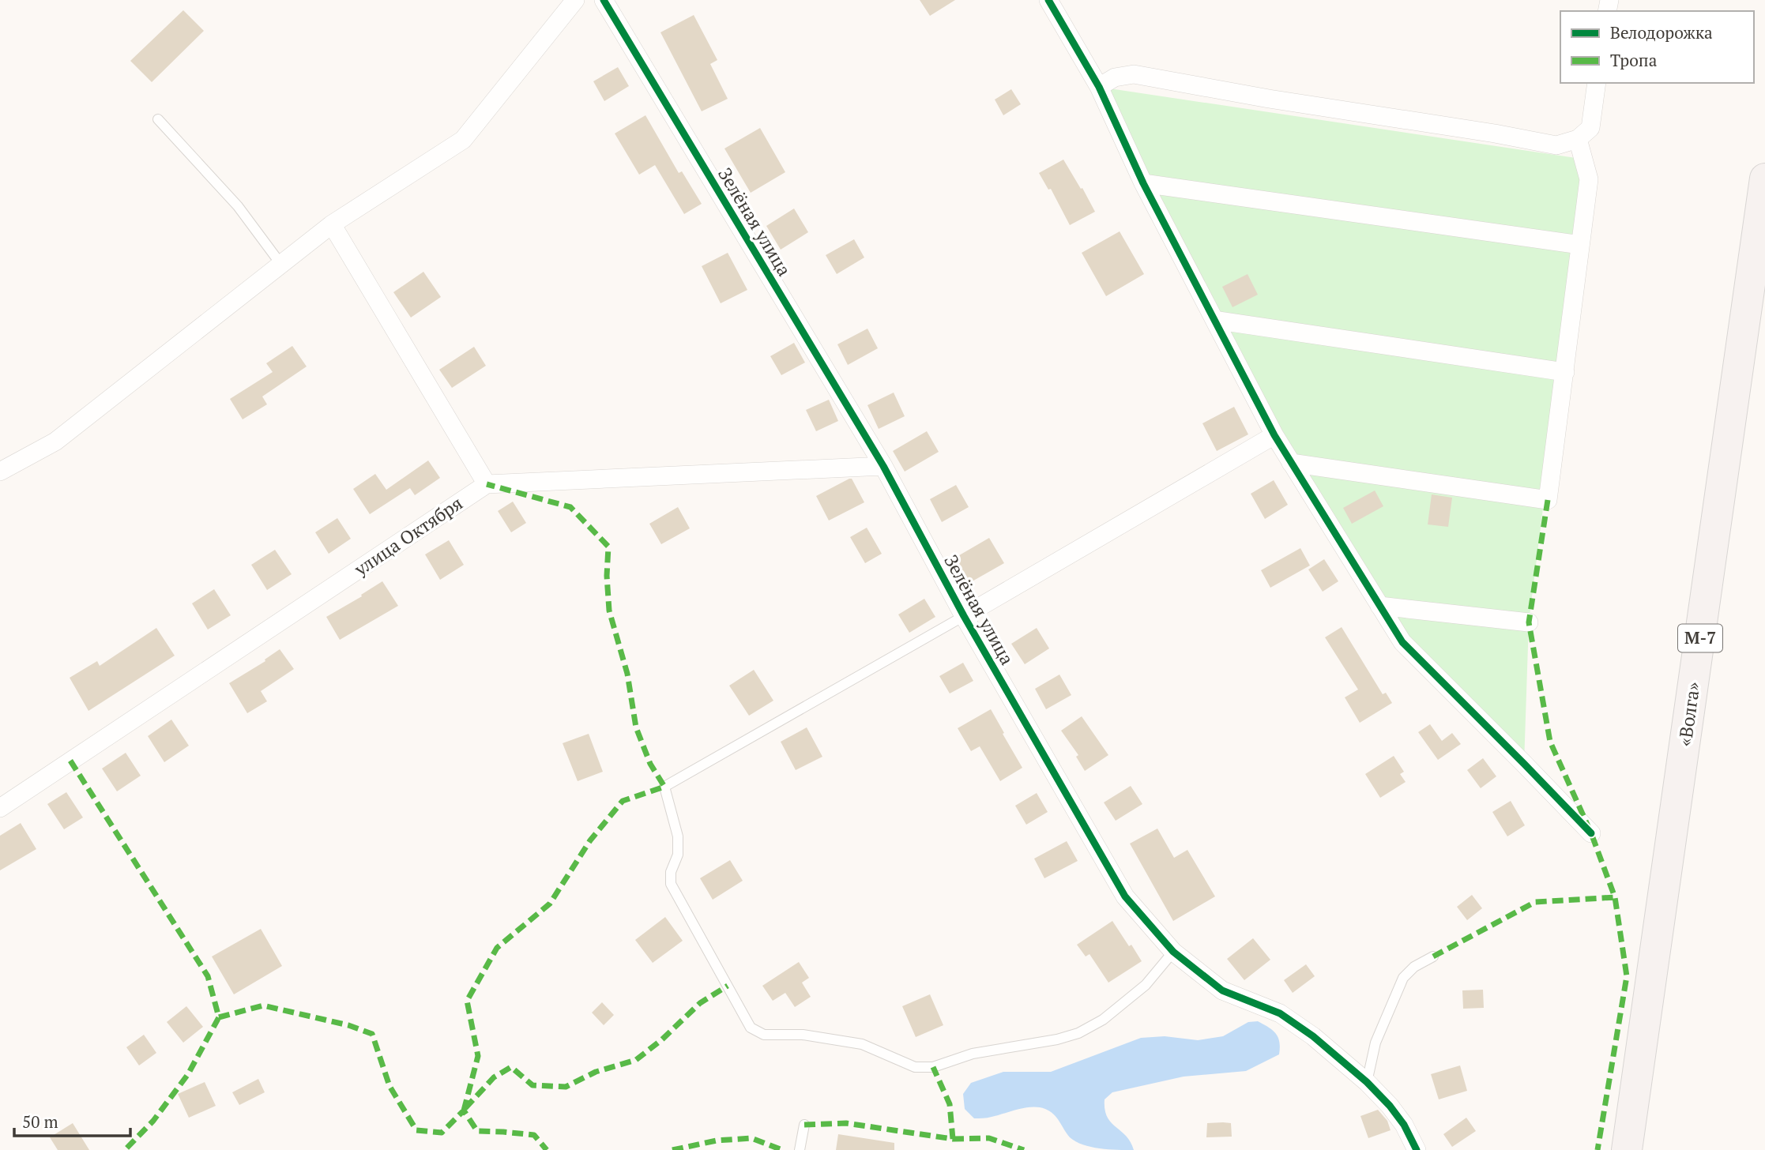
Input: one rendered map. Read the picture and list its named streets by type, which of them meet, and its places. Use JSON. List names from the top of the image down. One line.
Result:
{"streets":{"highway":["М-7","«Волга»"],"street":["Зелёная улица","улица Октября"]},"legend":["Велодорожка","Тропа"],"scale_bar":"50 m"}
